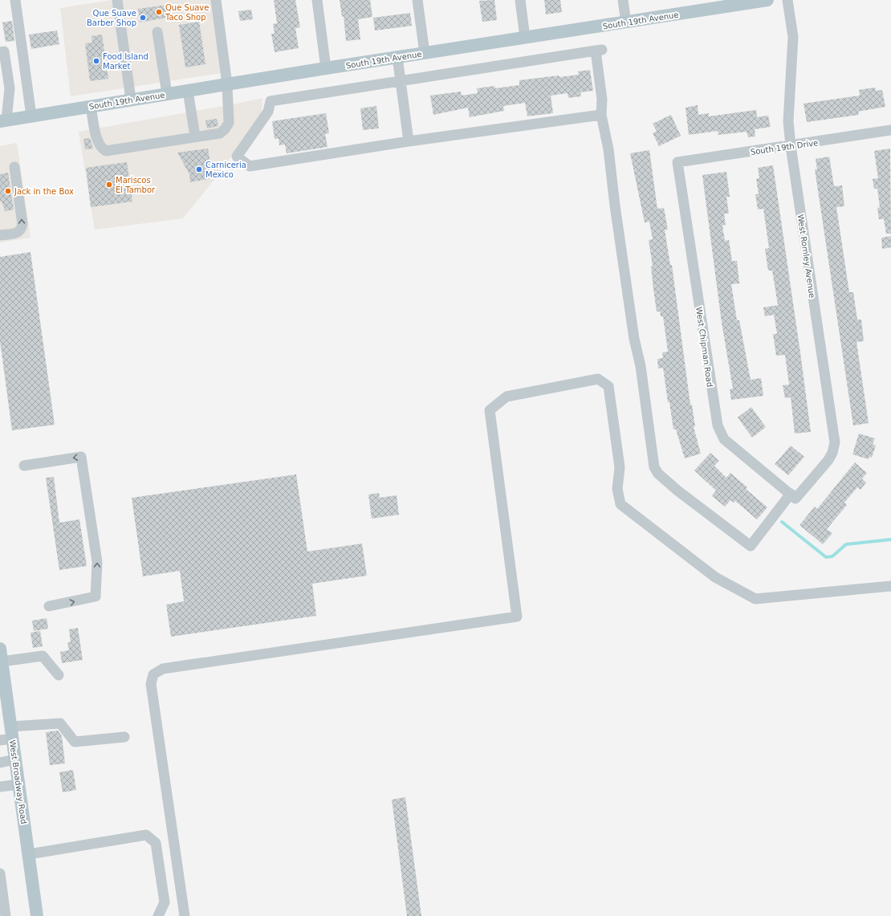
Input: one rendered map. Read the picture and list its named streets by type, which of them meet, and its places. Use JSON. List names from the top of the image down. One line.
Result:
{"streets":{"main road":["South 19th Avenue","West Broadway Road"],"street":["South 19th Drive","West Romley Avenue","West Chipman Road"]},"crossings":[["South 19th Drive","West Romley Avenue"],["South 19th Drive","West Chipman Road"],["West Romley Avenue","West Chipman Road"]],"places":["Que Suave Taco Shop","Que Suave Barber Shop","Food Island Market","Carniceria Mexico","Mariscos El Tambor","Jack in the Box"]}
